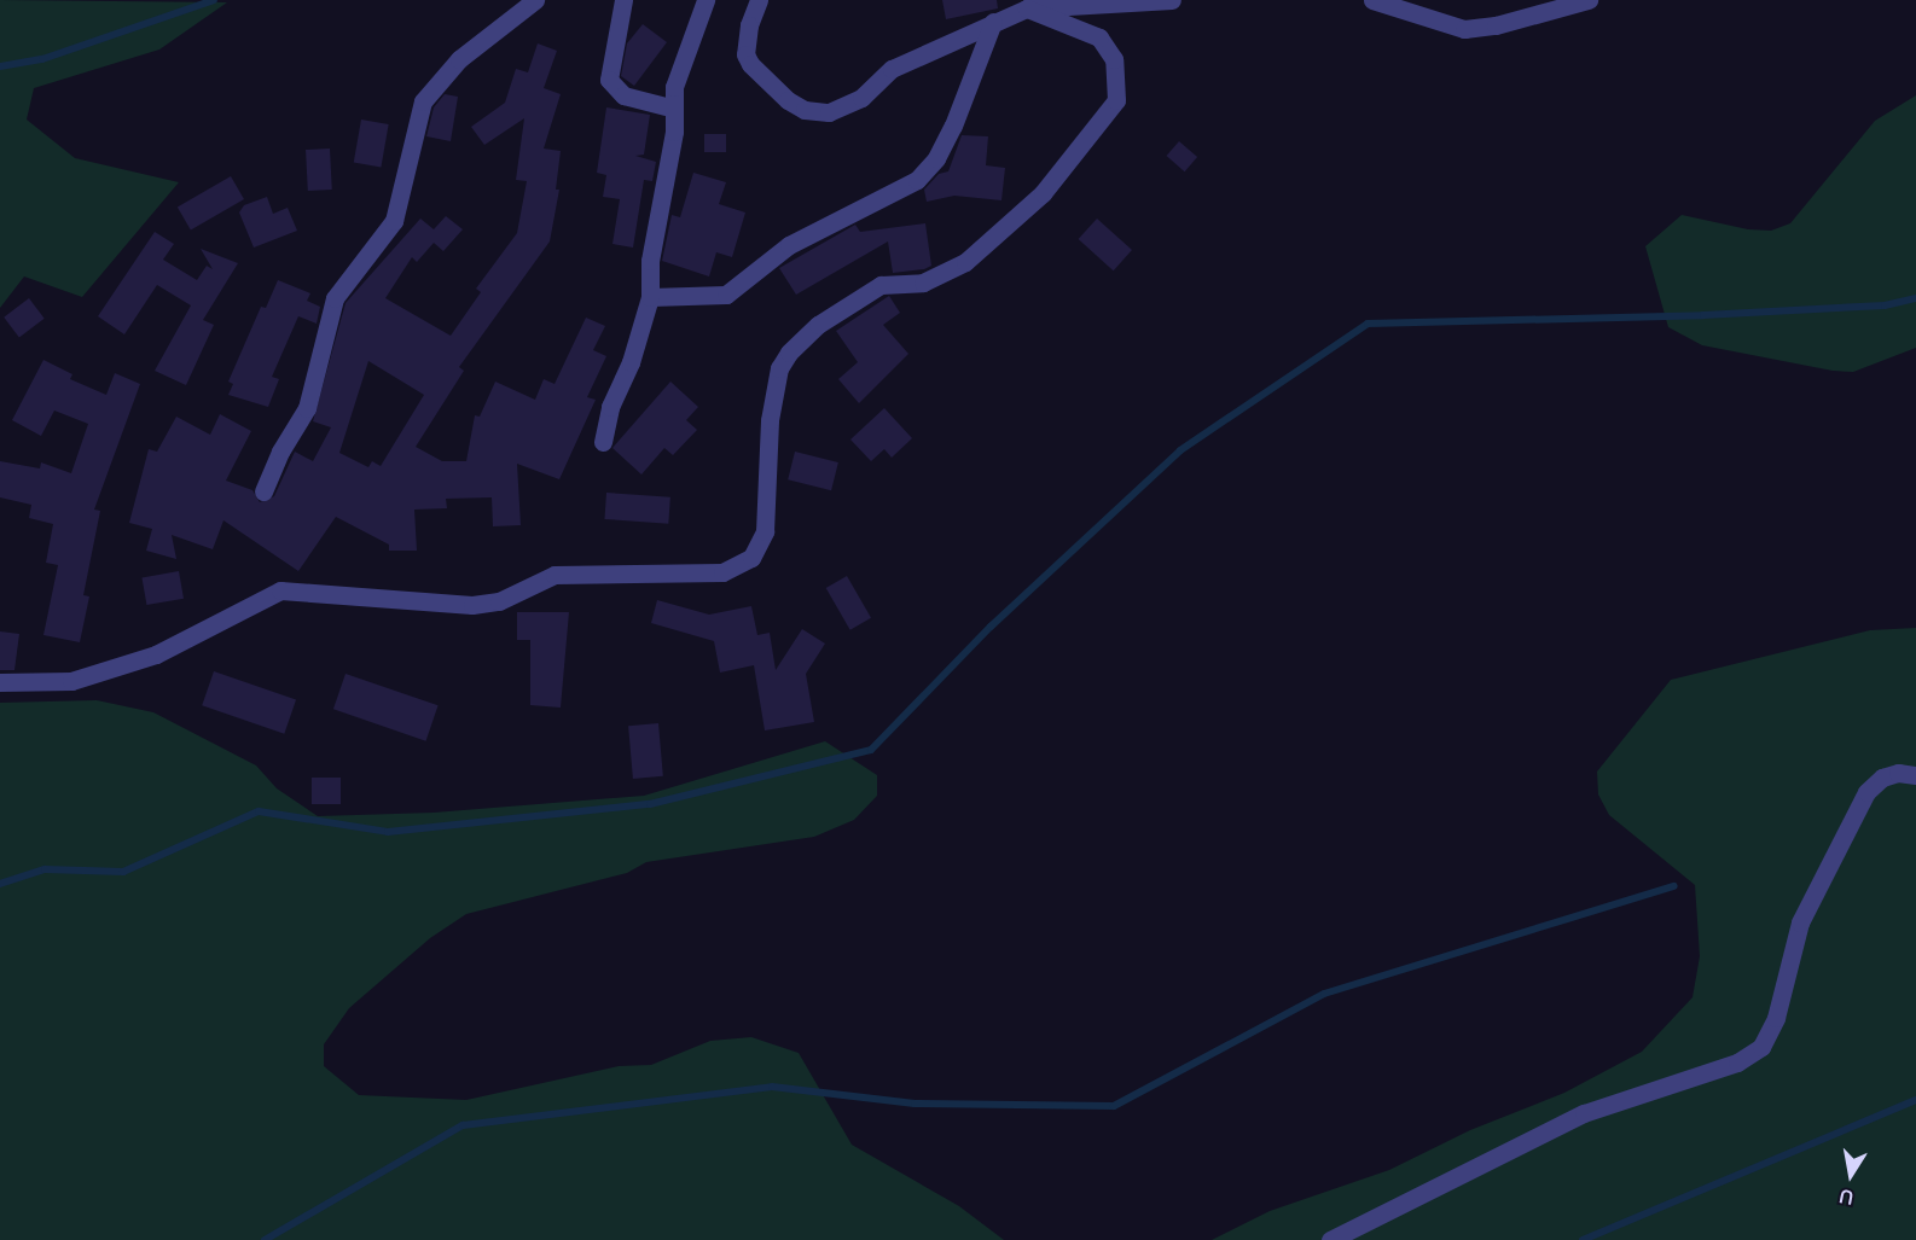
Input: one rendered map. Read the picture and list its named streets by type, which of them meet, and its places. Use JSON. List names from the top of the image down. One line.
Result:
{"north":"bottom"}
